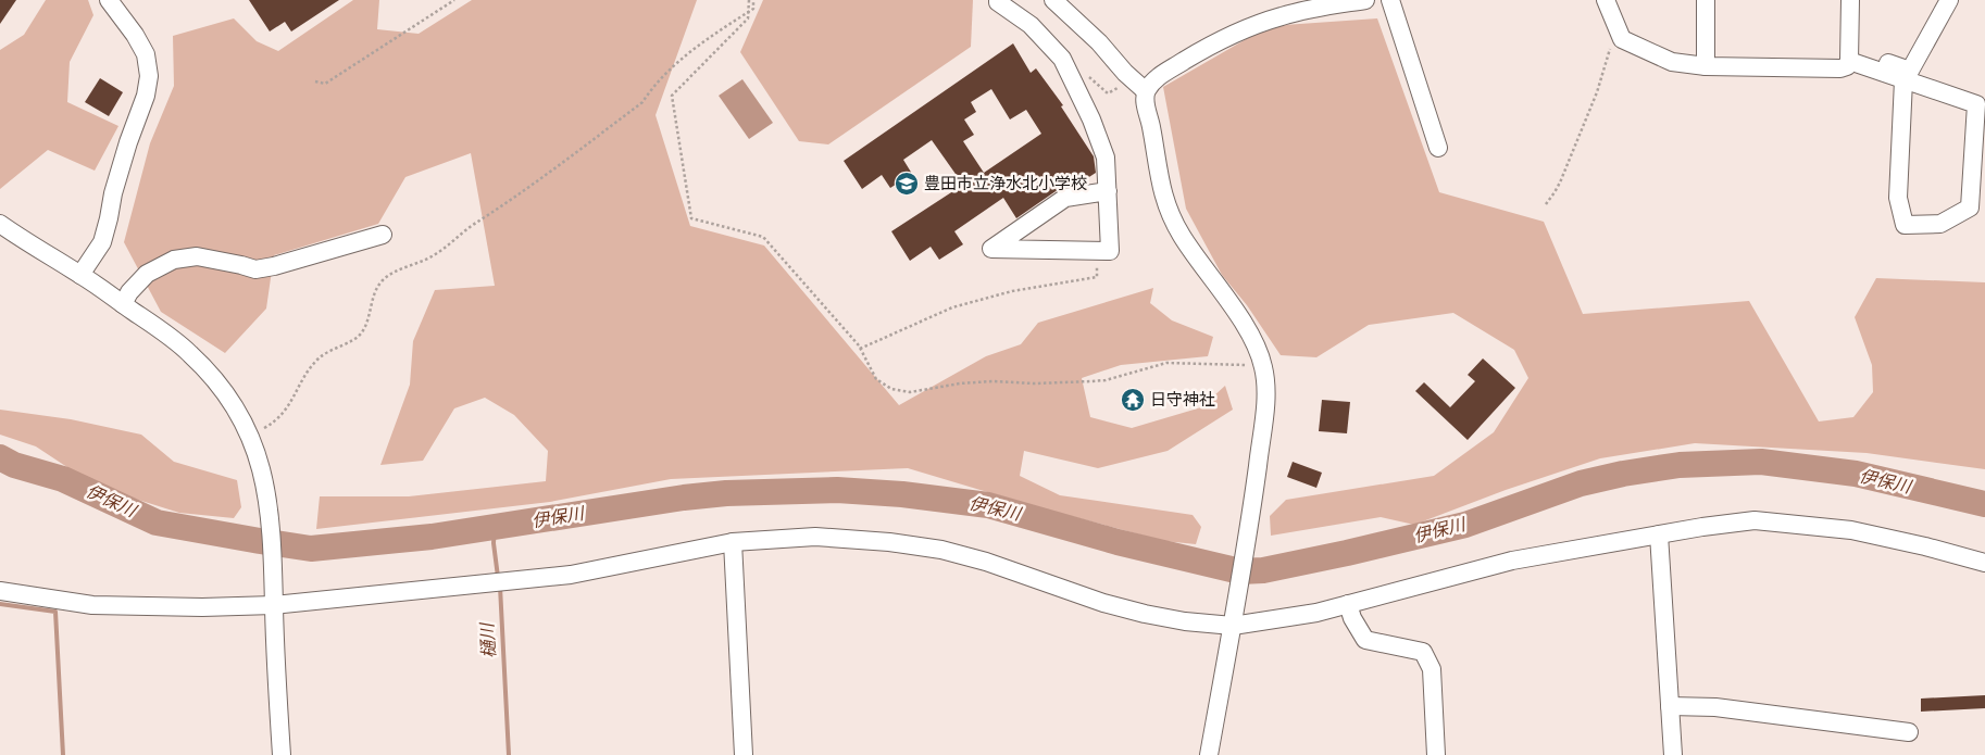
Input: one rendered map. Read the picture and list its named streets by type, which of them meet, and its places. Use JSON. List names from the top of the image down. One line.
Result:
{"water":["伊保川","樋川"],"places":{"school or university":["豊田市立浄水北小学校"],"temple":["日守神社"]}}
